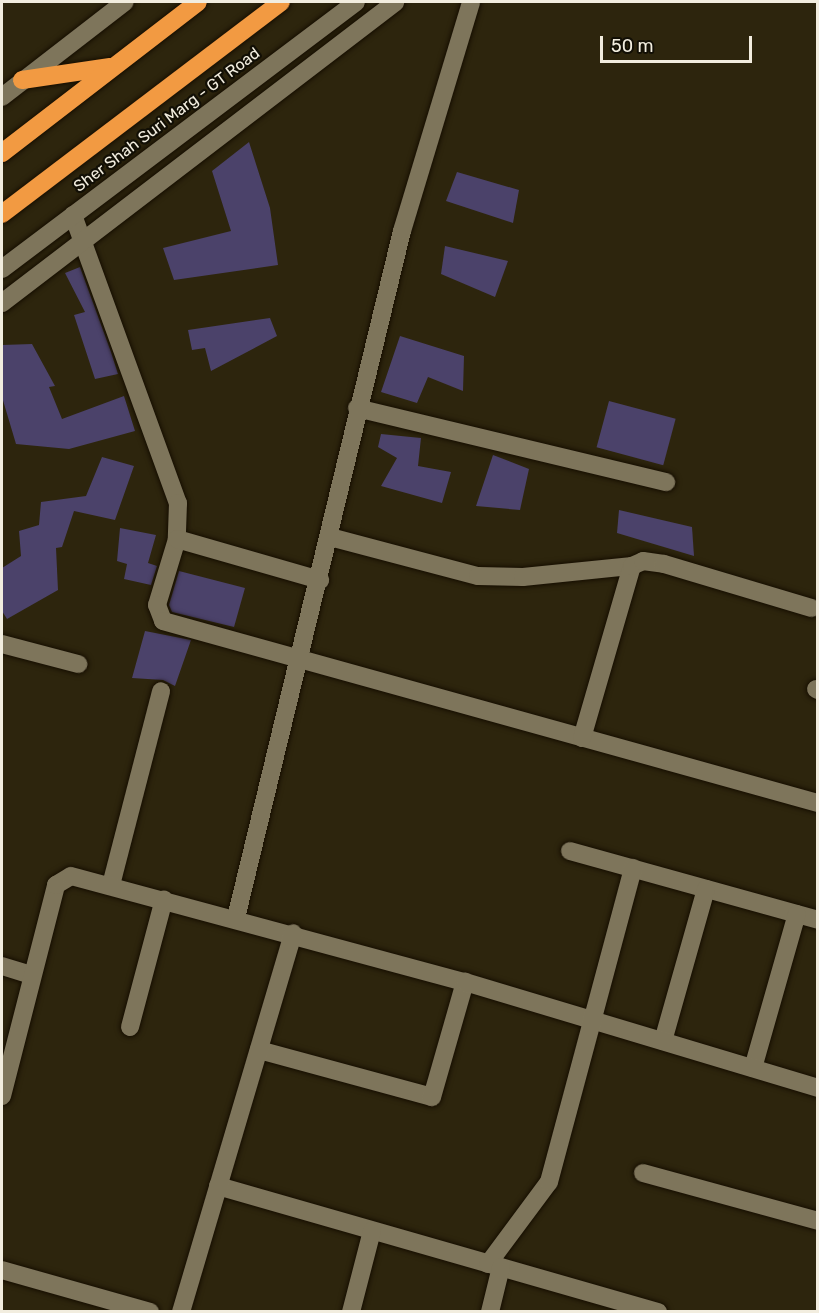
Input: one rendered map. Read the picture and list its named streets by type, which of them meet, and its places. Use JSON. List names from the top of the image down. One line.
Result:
{"streets":{"highway":["Sher Shah Suri Marg - GT Road"]},"scale_bar":"50 m"}
